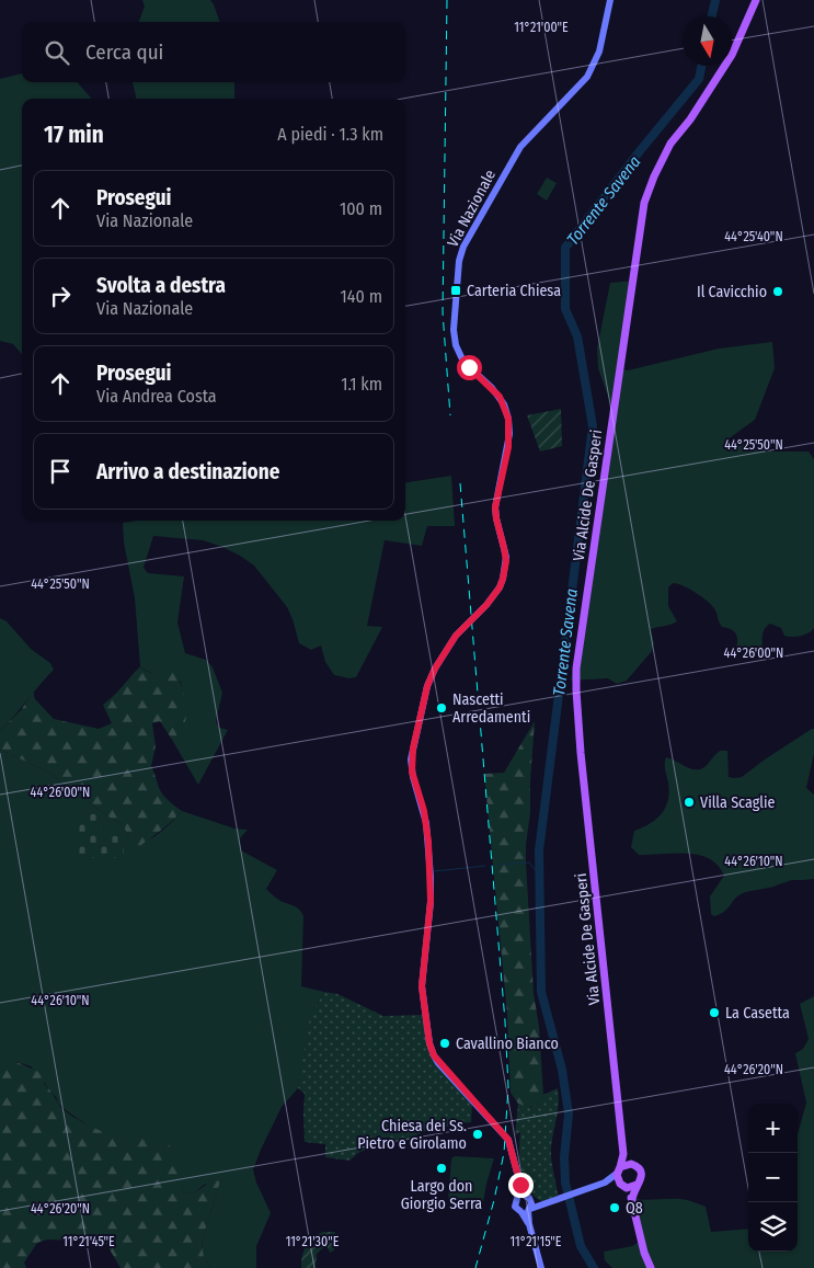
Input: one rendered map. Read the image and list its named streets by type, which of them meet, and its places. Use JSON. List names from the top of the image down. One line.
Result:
{"streets":{"main road":["Via Nazionale","Via Alcide De Gasperi"]},"water":["Torrente Savena"],"places":{"transit":["Carteria Chiesa"],"other":["Il Cavicchio","Nascetti Arredamenti","Villa Scaglie","La Casetta","Cavallino Bianco","Chiesa dei Ss. Pietro e Girolamo","Largo don Giorgio Serra","Q8"]},"north":"bottom","page":{"search":"Cerca qui","heading":["17 min","A piedi · 1.3 km"],"list":[["Prosegui","Via Nazionale","100 m"],["Svolta a destra","Via Nazionale","140 m"],["Prosegui","Via Andrea Costa","1.1 km"],"Arrivo a destinazione"],"map_buttons":["+","−"]},"coordinates":["11°21'00\"E","44°25'40\"N","44°25'50\"N","44°26'00\"N","44°26'10\"N","44°26'20\"N","11°21'45\"E","11°21'30\"E","11°21'15\"E"]}
